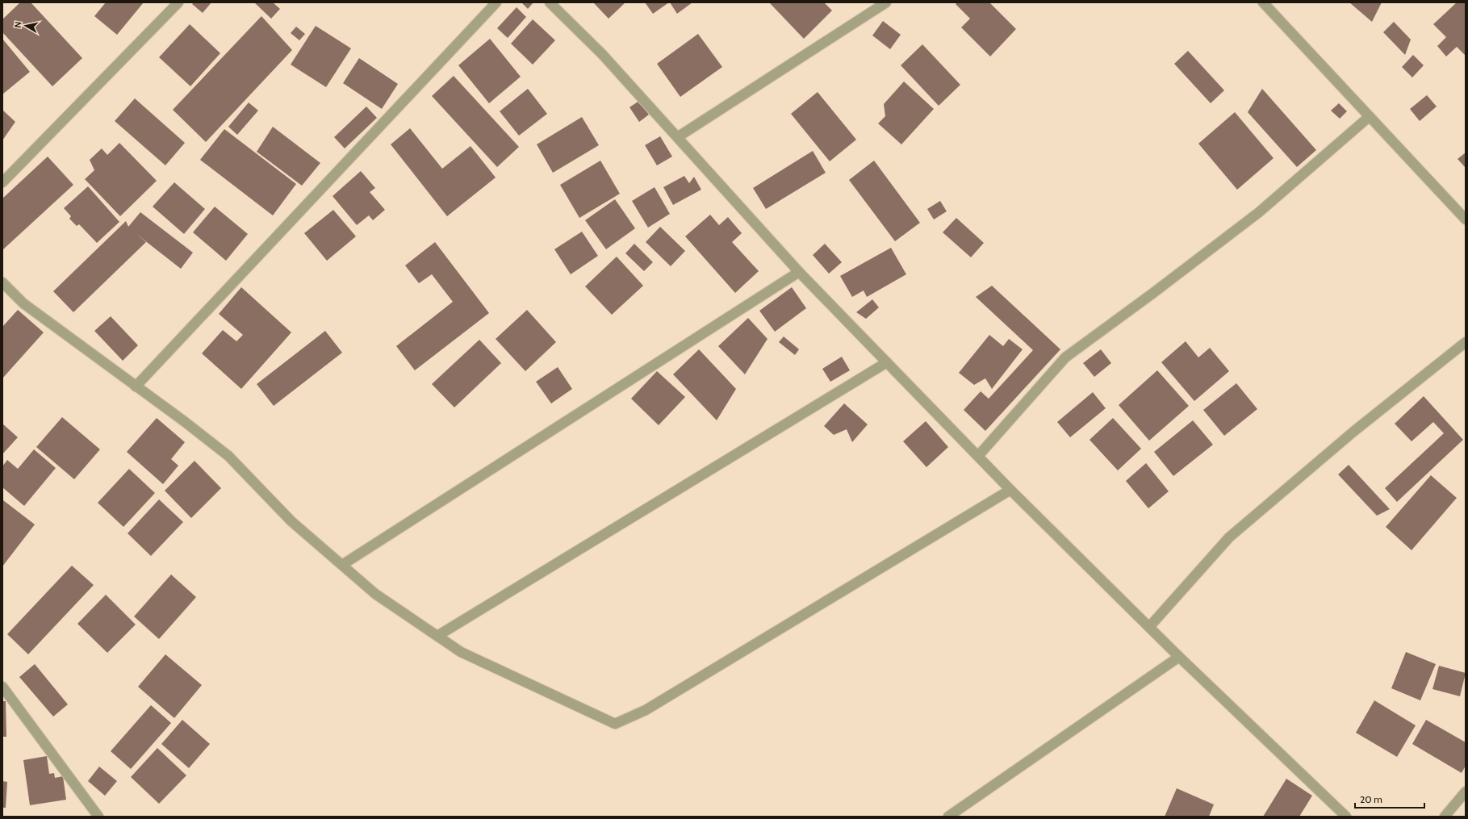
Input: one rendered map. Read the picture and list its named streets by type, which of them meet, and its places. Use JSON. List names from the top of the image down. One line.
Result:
{"scale_bar":"20 m","north":"left"}
